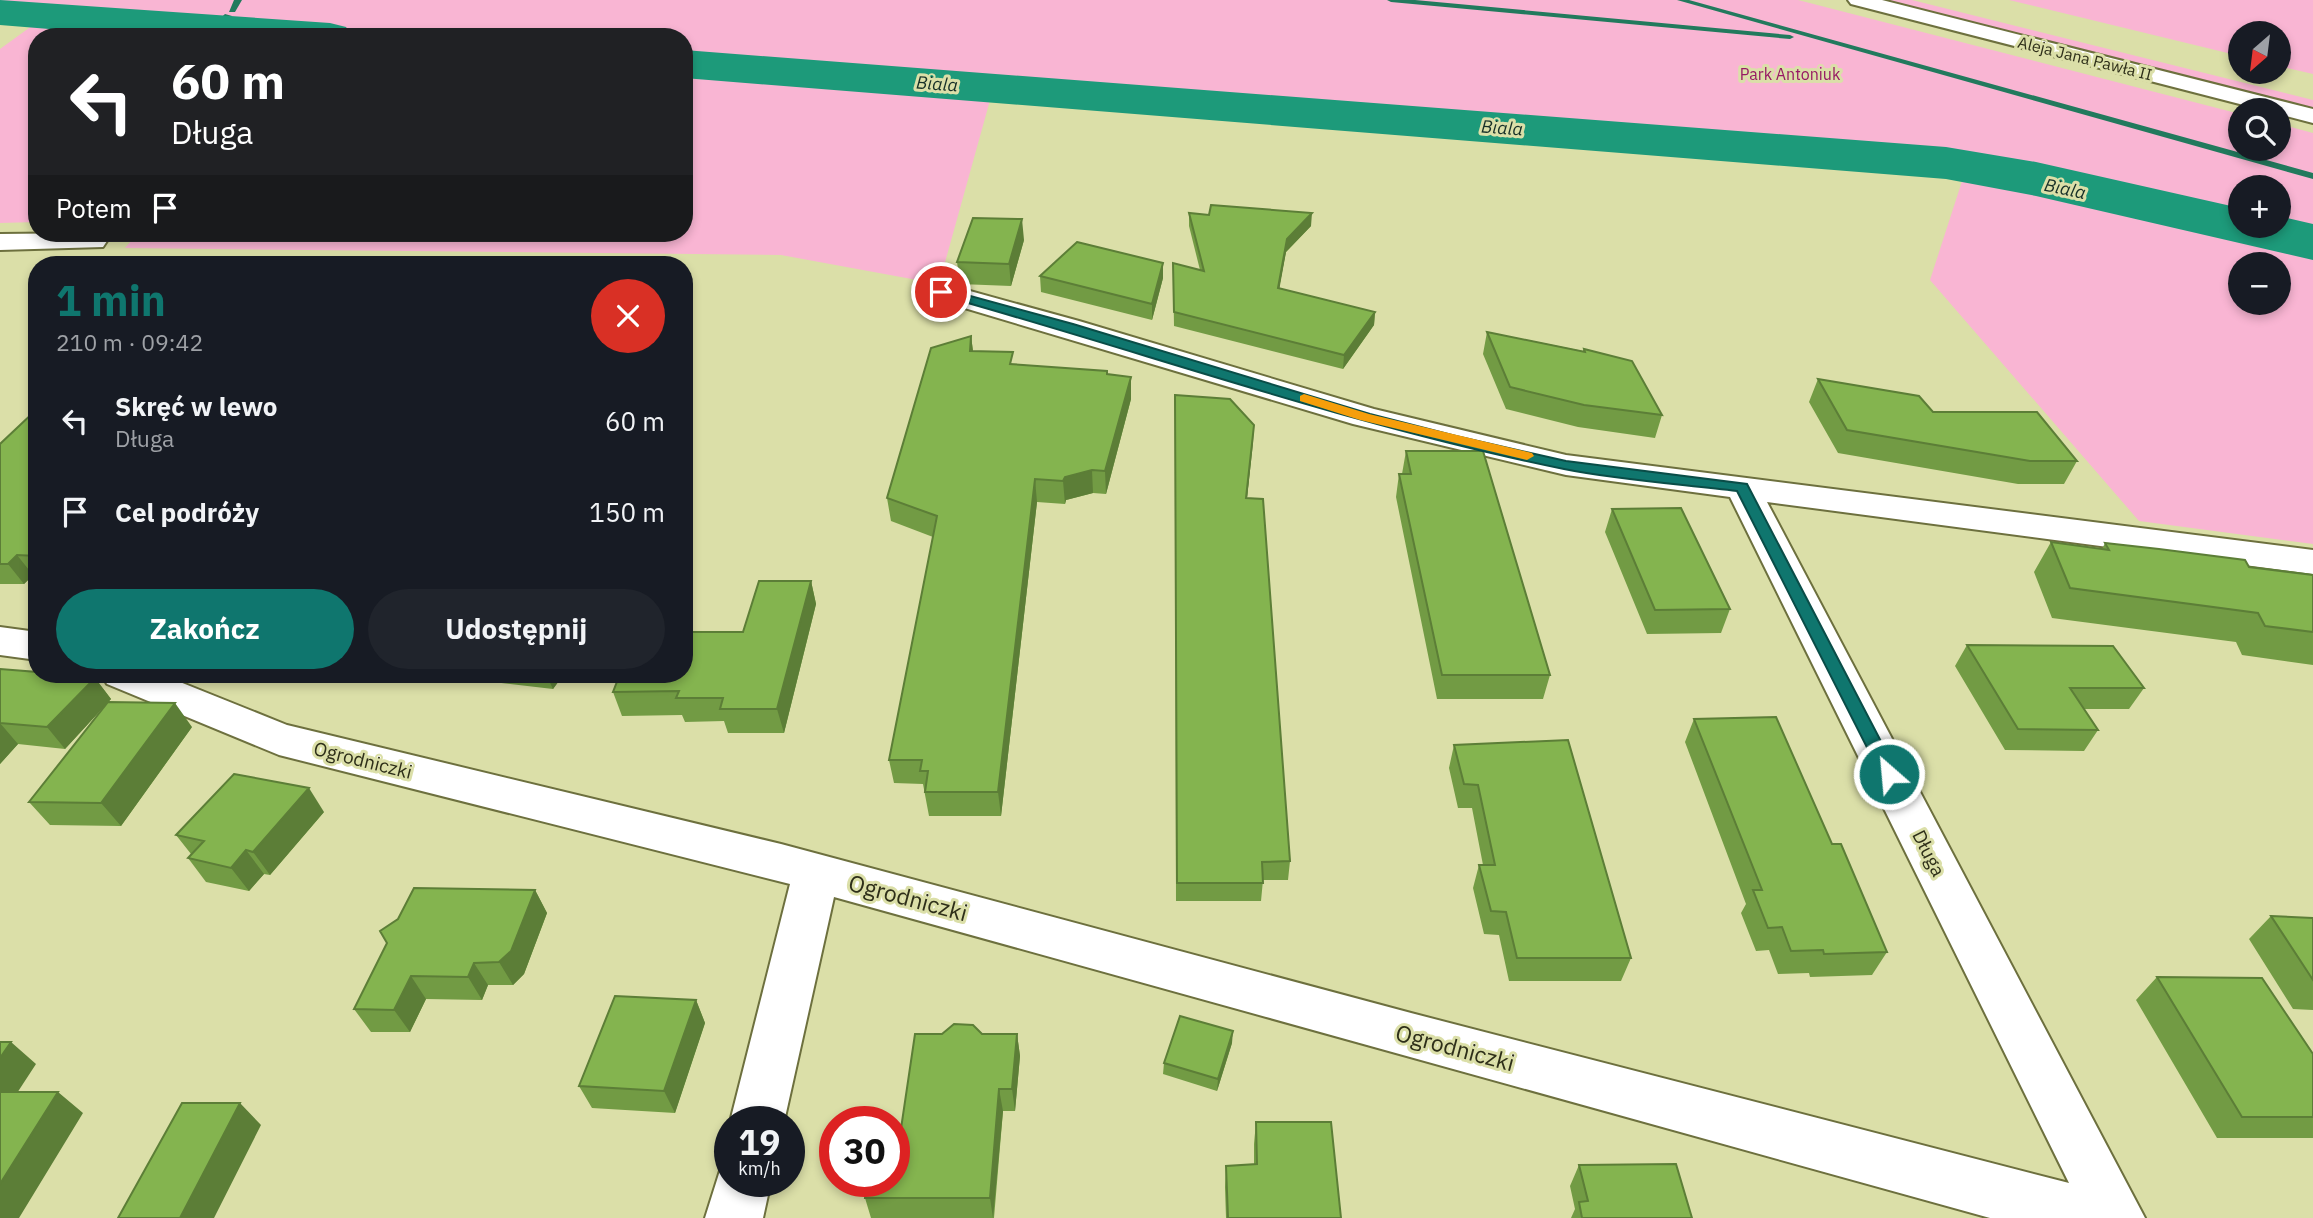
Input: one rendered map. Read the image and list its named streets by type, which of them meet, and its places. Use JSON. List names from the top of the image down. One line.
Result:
{"streets":{"street":["Aleja Jana Pawła II","Ogrodniczki","Długa"]},"water":["Biala"],"parks":["Park Antoniuk"],"north":"bottom left","page":{"map_buttons":["+","−"],"turn":["60 m","Długa"],"then":"Potem","heading":["1 min","210 m · 09:42"],"list":[{"name":"Skręć w lewo","note":"Długa","value":"60 m"},{"name":"Cel podróży","value":"150 m"}],"buttons":["Zakończ","Udostępnij"],"speed":"19 km/h","limit":"30"}}
